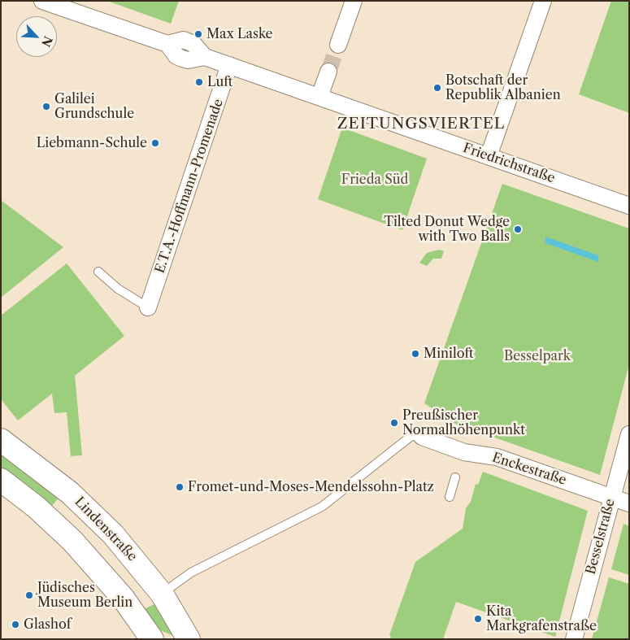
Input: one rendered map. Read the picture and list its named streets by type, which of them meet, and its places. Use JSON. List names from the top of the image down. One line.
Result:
{"streets":{"main road":["Lindenstraße"],"street":["Friedrichstraße","E.T.A.-Hoffmann-Promenade","Enckestraße","Besselstraße"]},"crossings":[["Friedrichstraße","E.T.A.-Hoffmann-Promenade"],["Enckestraße","Besselstraße"]],"districts":["ZEITUNGSVIERTEL"],"parks":["Frieda Süd","Besselpark"],"places":["Max Laske","Luft","Botschaft der Republik Albanien","Galilei Grundschule","Liebmann-Schule","Tilted Donut Wedge with Two Balls","Miniloft","Preußischer Normalhöhenpunkt","Fromet-und-Moses-Mendelssohn-Platz","Jüdisches Museum Berlin","Kita Markgrafenstraße","Glashof"],"north":"bottom right"}
